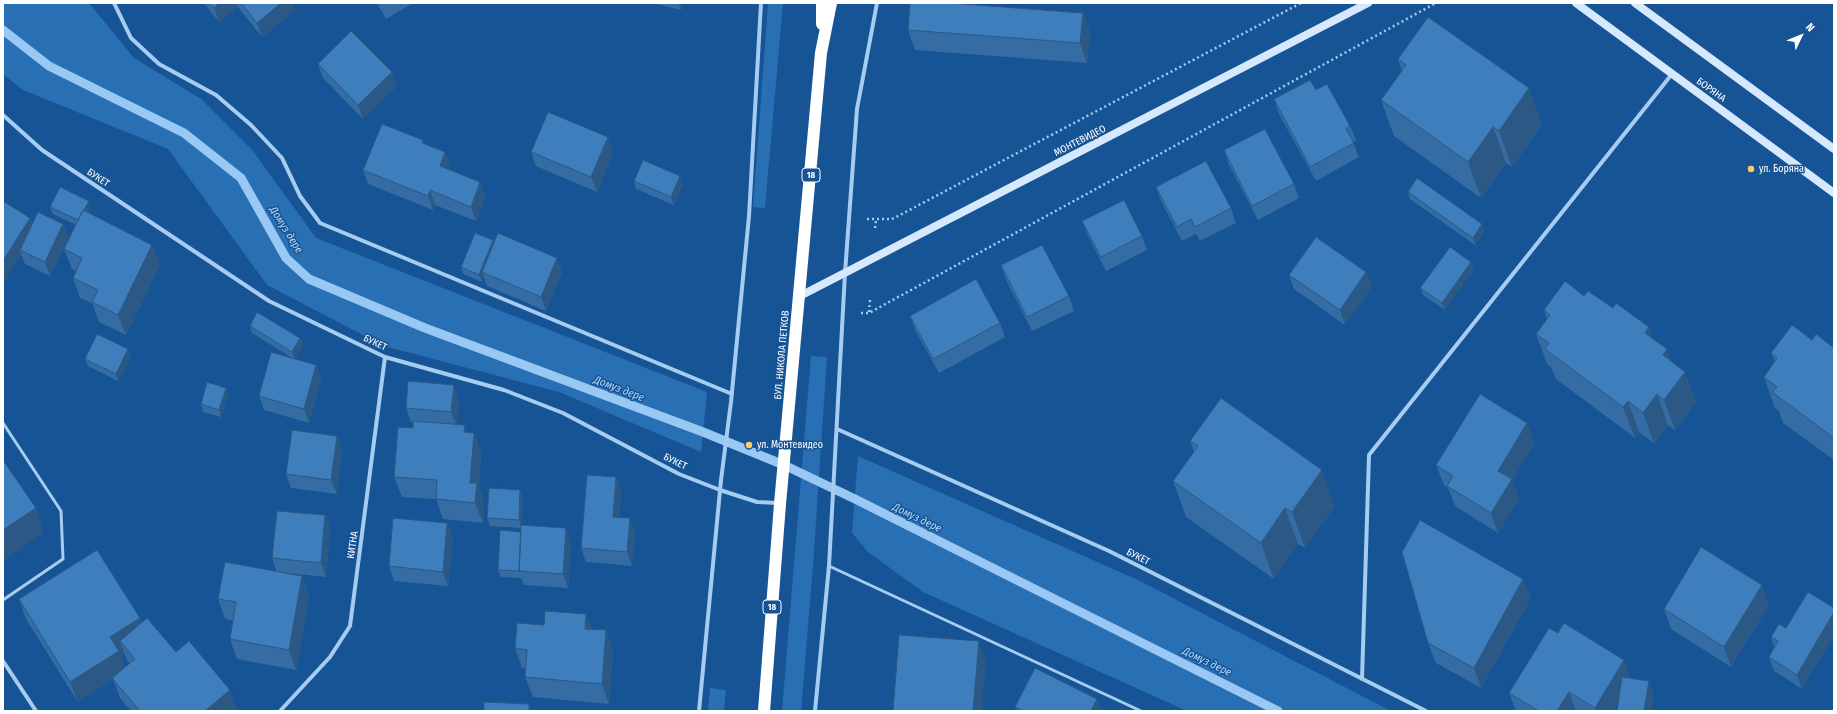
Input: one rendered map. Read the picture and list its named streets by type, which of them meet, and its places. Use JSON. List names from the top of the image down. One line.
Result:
{"streets":{"highway":["18","БУЛ. НИКОЛА ПЕТКОВ"],"street":["БОРЯНА","МОНТЕВИДЕО","БУКЕТ","КИТНА"]},"crossings":[["МОНТЕВИДЕО","БУЛ. НИКОЛА ПЕТКОВ"],["БУКЕТ","БУЛ. НИКОЛА ПЕТКОВ"],["БУКЕТ","КИТНА"]],"water":["Домуз дере"],"places":["ул. Боряна","ул. Монтевидео"],"north":"top right"}
